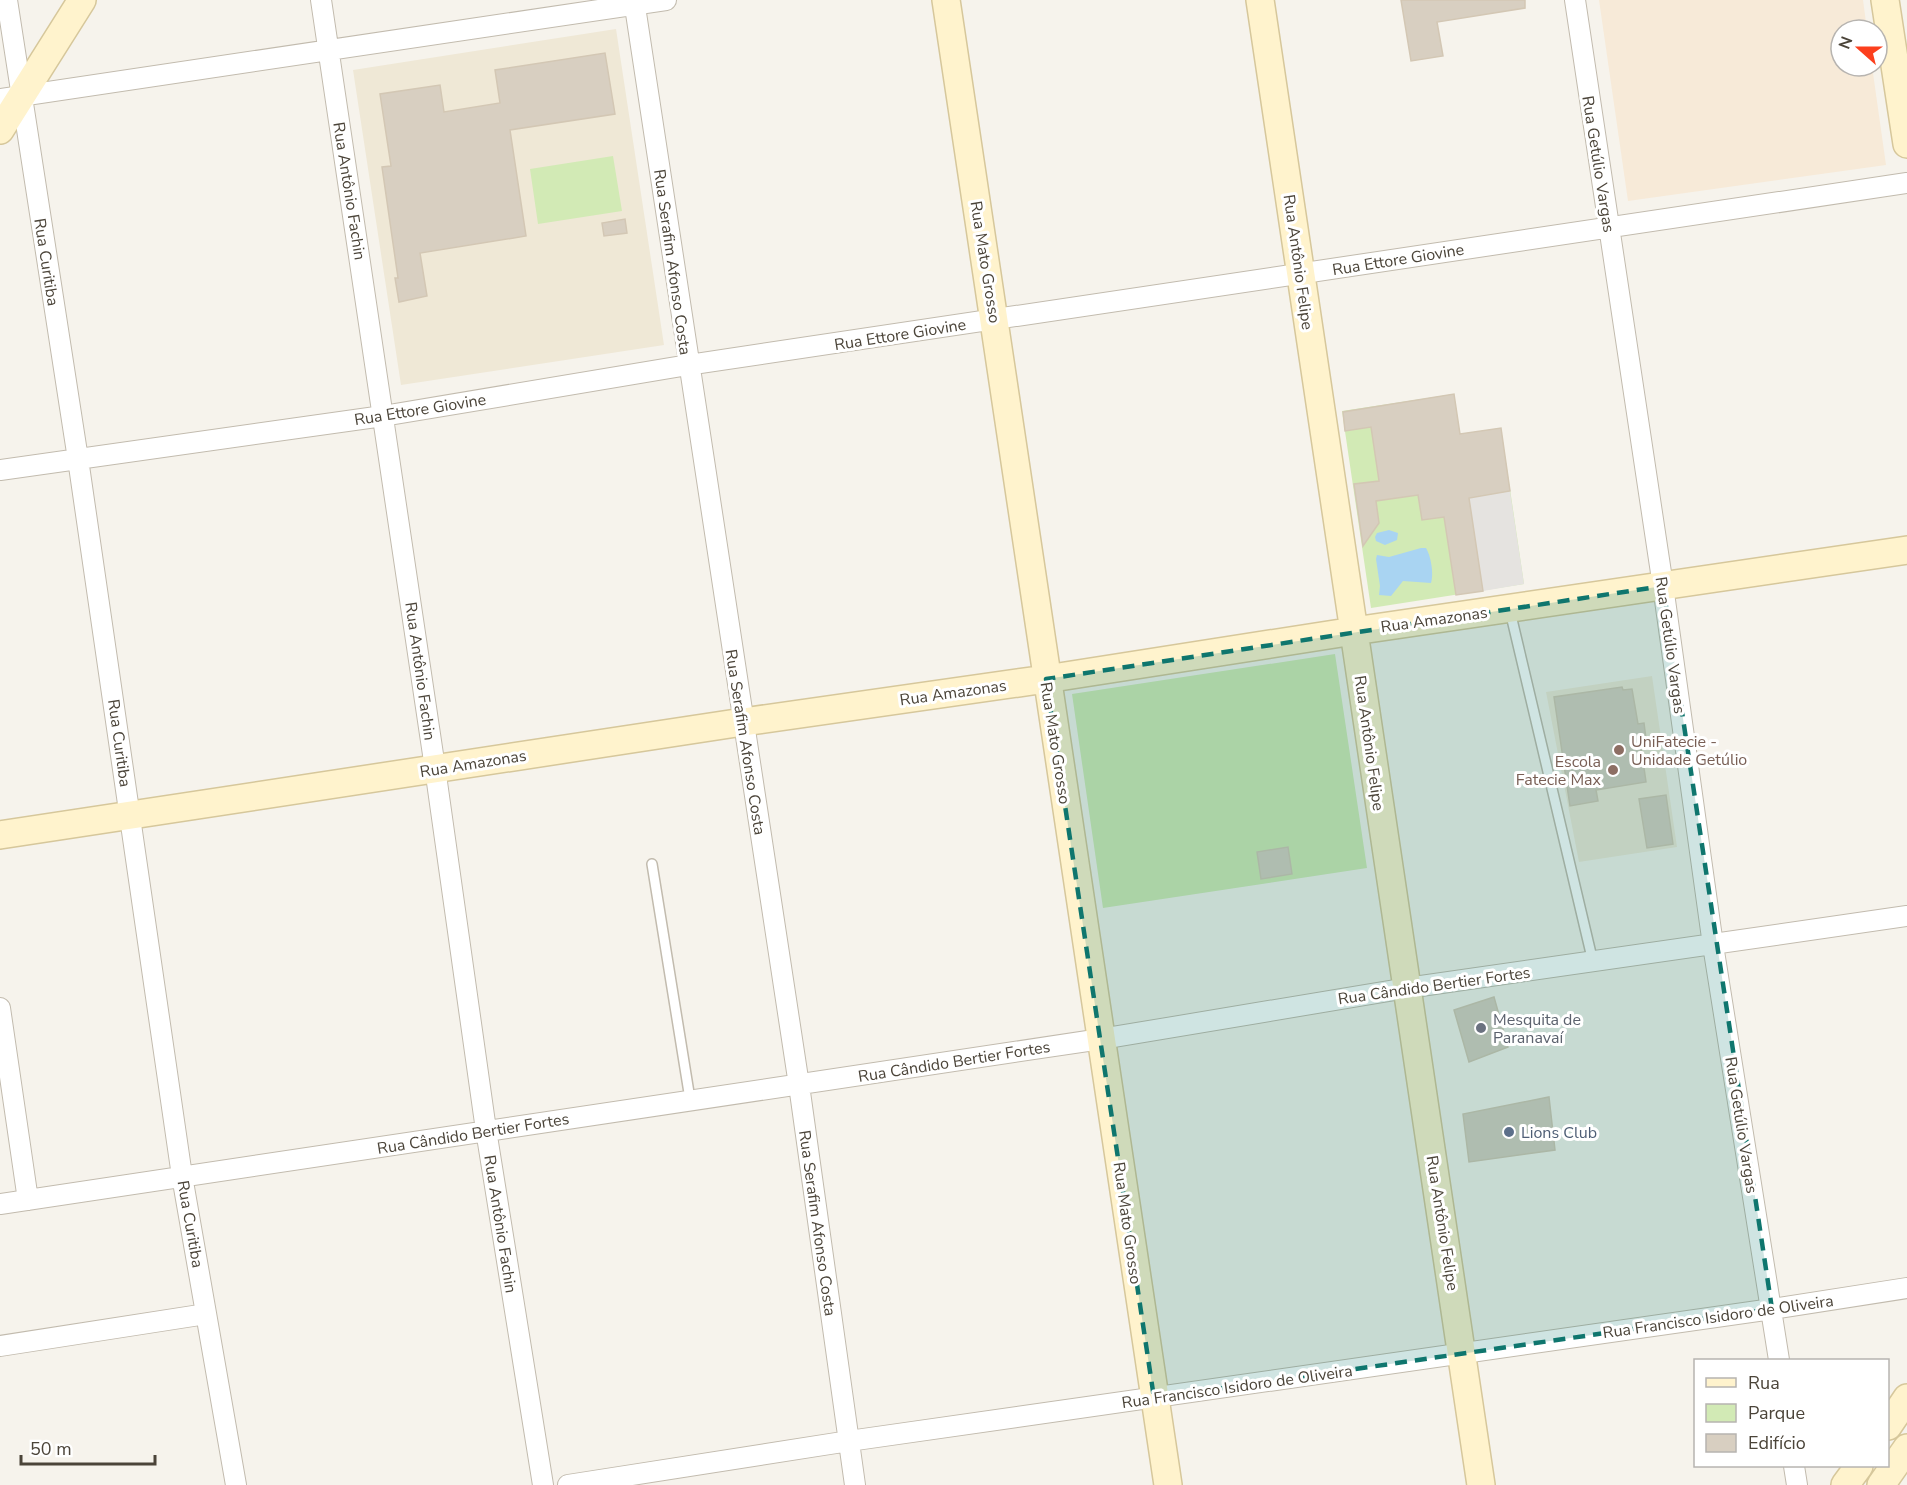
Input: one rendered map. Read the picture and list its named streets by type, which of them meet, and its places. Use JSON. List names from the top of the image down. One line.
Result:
{"streets":{"street":["Rua Getúlio Vargas","Rua Antônio Fachin","Rua Ettore Giovine","Rua Curitiba","Rua Serafim Afonso Costa","Rua Mato Grosso","Rua Antônio Felipe","Rua Amazonas","Rua Cândido Bertier Fortes","Rua Francisco Isidoro de Oliveira"]},"crossings":[["Rua Getúlio Vargas","Rua Ettore Giovine"],["Rua Getúlio Vargas","Rua Amazonas"],["Rua Getúlio Vargas","Rua Cândido Bertier Fortes"],["Rua Getúlio Vargas","Rua Francisco Isidoro de Oliveira"],["Rua Antônio Fachin","Rua Ettore Giovine"],["Rua Antônio Fachin","Rua Amazonas"],["Rua Antônio Fachin","Rua Cândido Bertier Fortes"],["Rua Ettore Giovine","Rua Curitiba"],["Rua Ettore Giovine","Rua Serafim Afonso Costa"],["Rua Ettore Giovine","Rua Mato Grosso"],["Rua Ettore Giovine","Rua Antônio Felipe"],["Rua Curitiba","Rua Amazonas"],["Rua Curitiba","Rua Cândido Bertier Fortes"],["Rua Serafim Afonso Costa","Rua Amazonas"],["Rua Serafim Afonso Costa","Rua Cândido Bertier Fortes"],["Rua Serafim Afonso Costa","Rua Francisco Isidoro de Oliveira"],["Rua Mato Grosso","Rua Amazonas"],["Rua Mato Grosso","Rua Cândido Bertier Fortes"],["Rua Mato Grosso","Rua Francisco Isidoro de Oliveira"],["Rua Antônio Felipe","Rua Amazonas"],["Rua Antônio Felipe","Rua Cândido Bertier Fortes"],["Rua Antônio Felipe","Rua Francisco Isidoro de Oliveira"]],"places":["UniFatecie - Unidade Getúlio","Escola Fatecie Max","Mesquita de Paranavaí","Lions Club"],"legend":["Rua","Parque","Edifício"],"scale_bar":"50 m","north":"left"}
